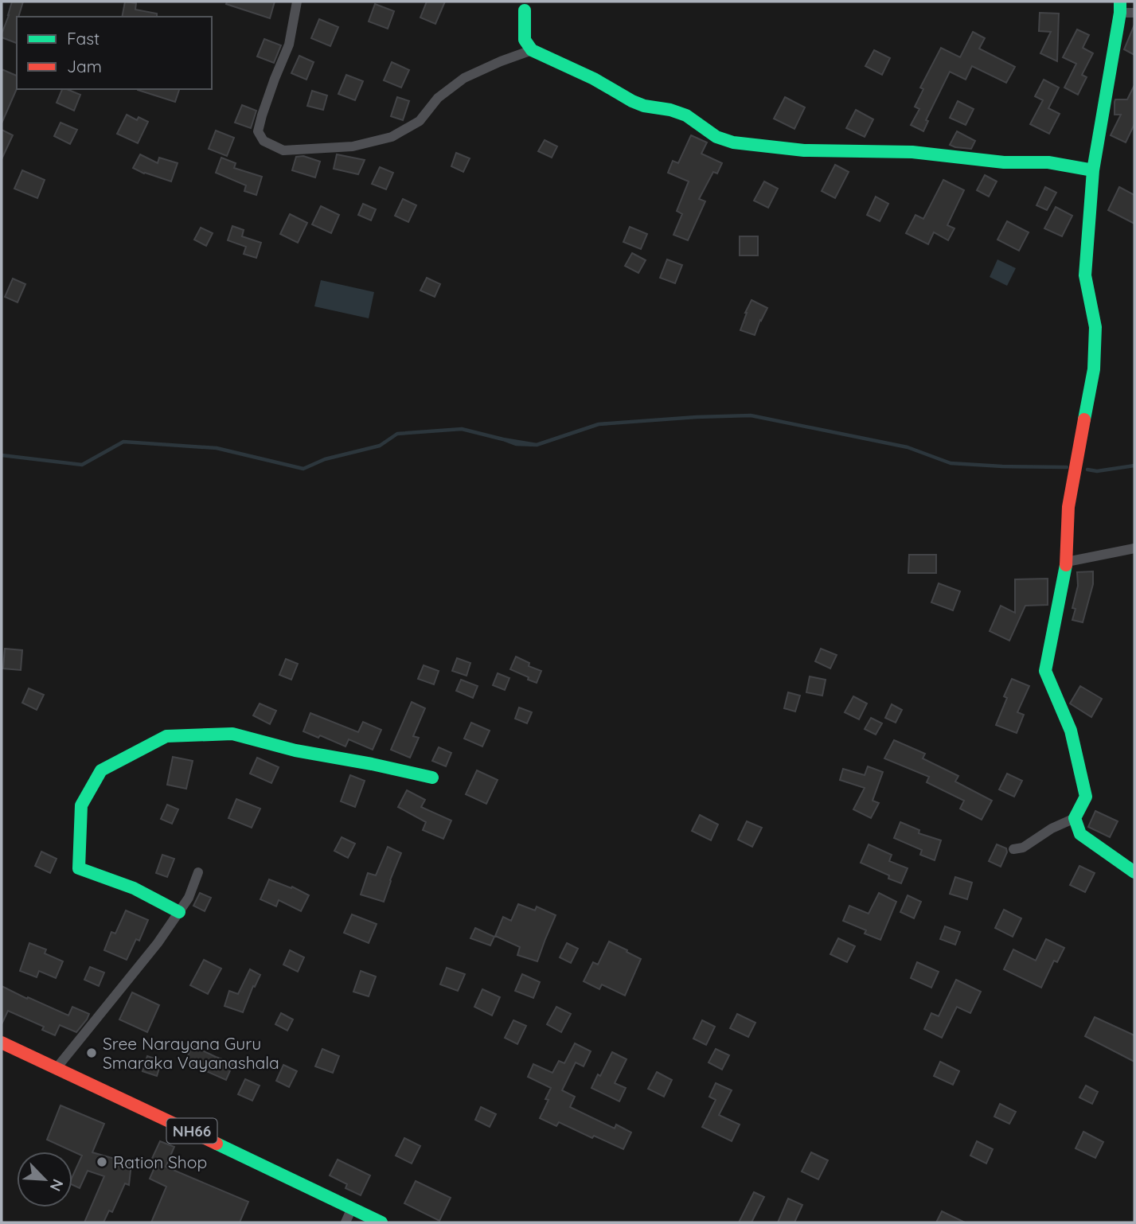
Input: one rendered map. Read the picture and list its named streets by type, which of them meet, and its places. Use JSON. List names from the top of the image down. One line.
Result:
{"streets":{"main road":["NH66"]},"places":["Sree Narayana Guru Smaraka Vayanashala","Ration Shop"],"legend":["Fast","Jam"],"north":"bottom right"}
